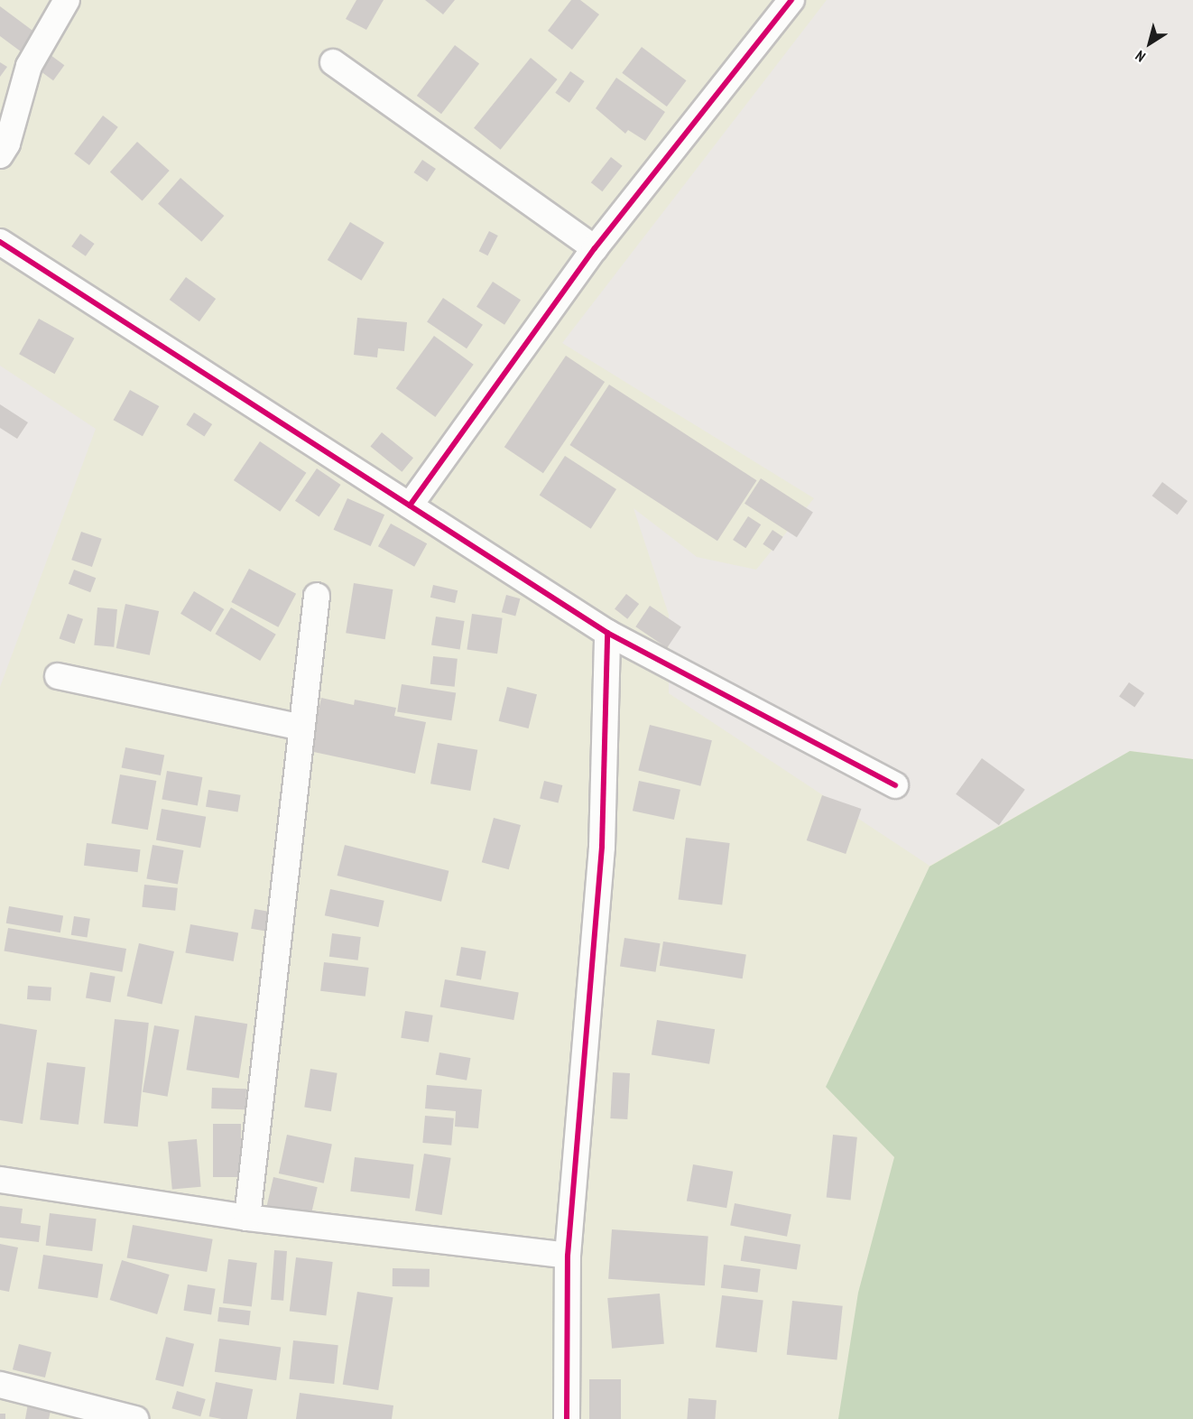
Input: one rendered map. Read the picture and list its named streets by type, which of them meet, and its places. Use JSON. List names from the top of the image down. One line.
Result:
{"north":"bottom left"}
